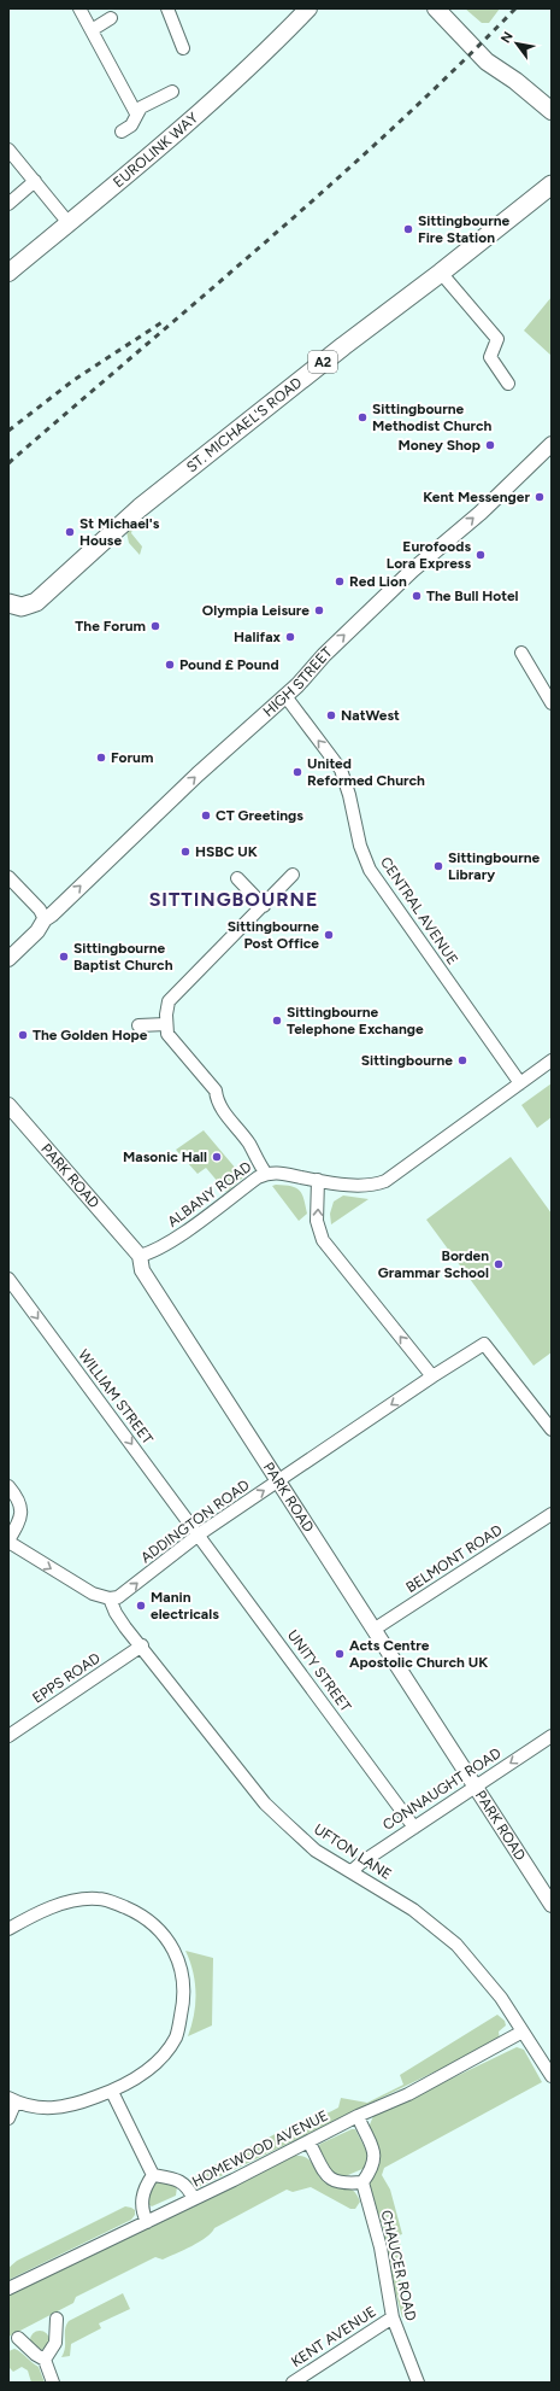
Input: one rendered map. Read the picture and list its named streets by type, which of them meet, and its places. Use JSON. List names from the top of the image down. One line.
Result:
{"streets":{"main road":["EUROLINK WAY","A2","ST. MICHAEL'S ROAD"],"street":["HIGH STREET","CENTRAL AVENUE","PARK ROAD","ALBANY ROAD","WILLIAM STREET","ADDINGTON ROAD","BELMONT ROAD","UNITY STREET","EPPS ROAD","CONNAUGHT ROAD","UFTON LANE","HOMEWOOD AVENUE","CHAUCER ROAD","KENT AVENUE"]},"crossings":[["HIGH STREET","CENTRAL AVENUE"],["CENTRAL AVENUE","ALBANY ROAD"],["PARK ROAD","ALBANY ROAD"],["PARK ROAD","ADDINGTON ROAD"],["PARK ROAD","BELMONT ROAD"],["PARK ROAD","CONNAUGHT ROAD"],["WILLIAM STREET","ADDINGTON ROAD"],["WILLIAM STREET","UNITY STREET"],["ADDINGTON ROAD","UNITY STREET"],["ADDINGTON ROAD","UFTON LANE"],["UNITY STREET","CONNAUGHT ROAD"],["EPPS ROAD","UFTON LANE"],["CONNAUGHT ROAD","UFTON LANE"],["UFTON LANE","HOMEWOOD AVENUE"],["CHAUCER ROAD","KENT AVENUE"]],"one_way":["HIGH STREET","CENTRAL AVENUE","WILLIAM STREET","CONNAUGHT ROAD"],"districts":["SITTINGBOURNE"],"places":["Sittingbourne Fire Station","Sittingbourne Methodist Church","Money Shop","Kent Messenger","St Michael's House","Eurofoods Lora Express","Red Lion","The Bull Hotel","Olympia Leisure","The Forum","Halifax","Pound £ Pound","NatWest","Forum","United Reformed Church","CT Greetings","HSBC UK","Sittingbourne Library","Sittingbourne Post Office","Sittingbourne Baptist Church","Sittingbourne Telephone Exchange","The Golden Hope","Sittingbourne","Masonic Hall","Borden Grammar School","Manin electricals","Acts Centre Apostolic Church UK"],"north":"top left"}
